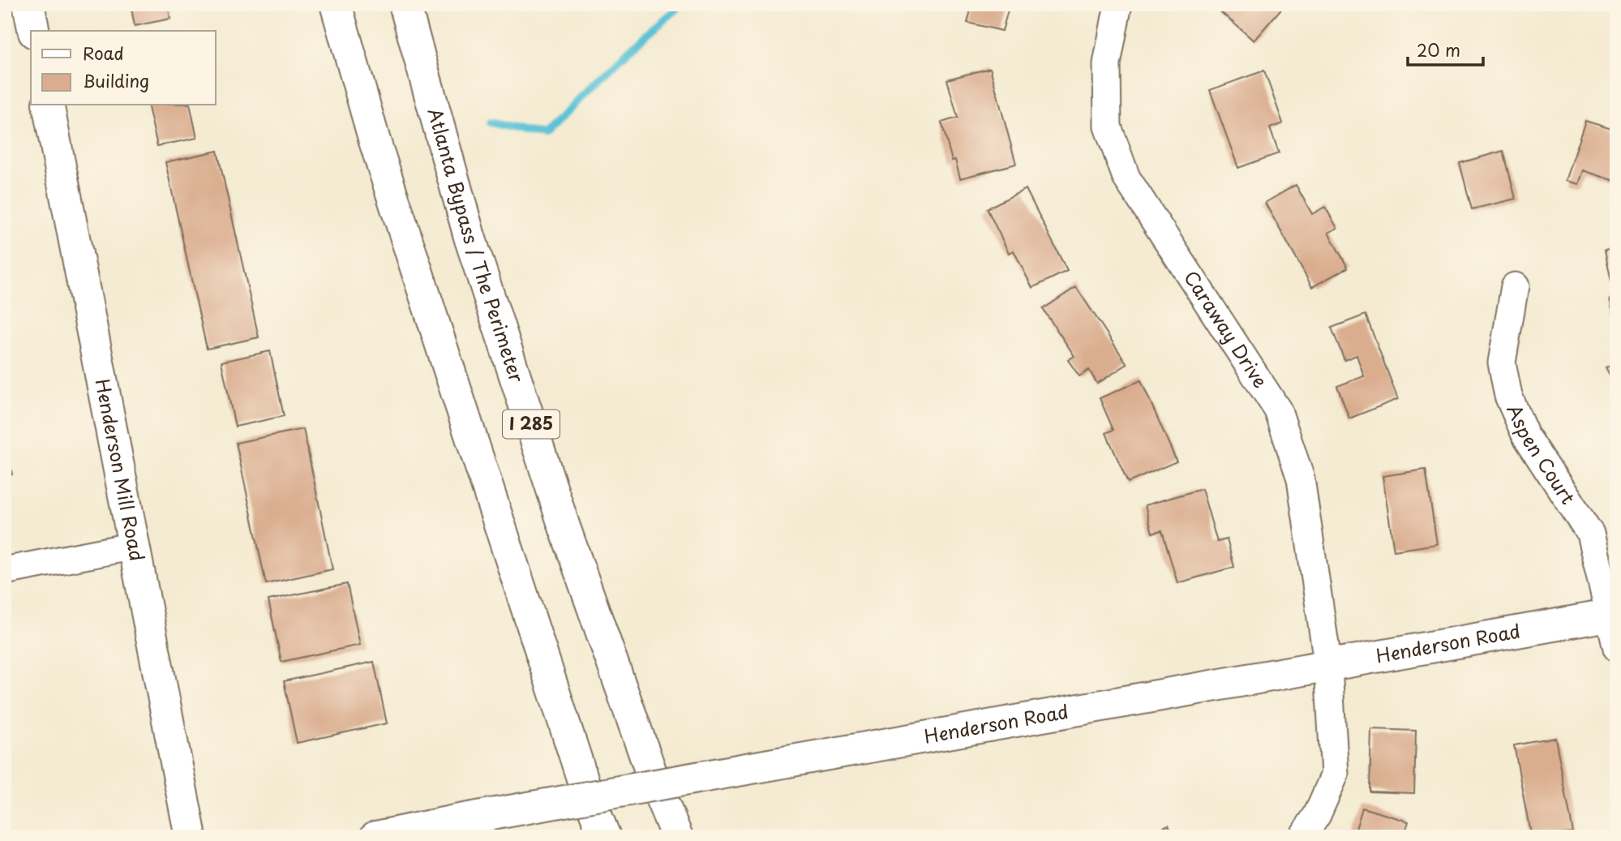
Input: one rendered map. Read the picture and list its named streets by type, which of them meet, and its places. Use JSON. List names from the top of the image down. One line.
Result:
{"streets":{"main road":["Atlanta Bypass / The Perimeter","I 285","Henderson Mill Road","Henderson Road"],"street":["Caraway Drive","Aspen Court"]},"crossings":[["Caraway Drive","Henderson Road"],["Aspen Court","Henderson Road"]],"legend":["Road","Building"],"scale_bar":"20 m"}
